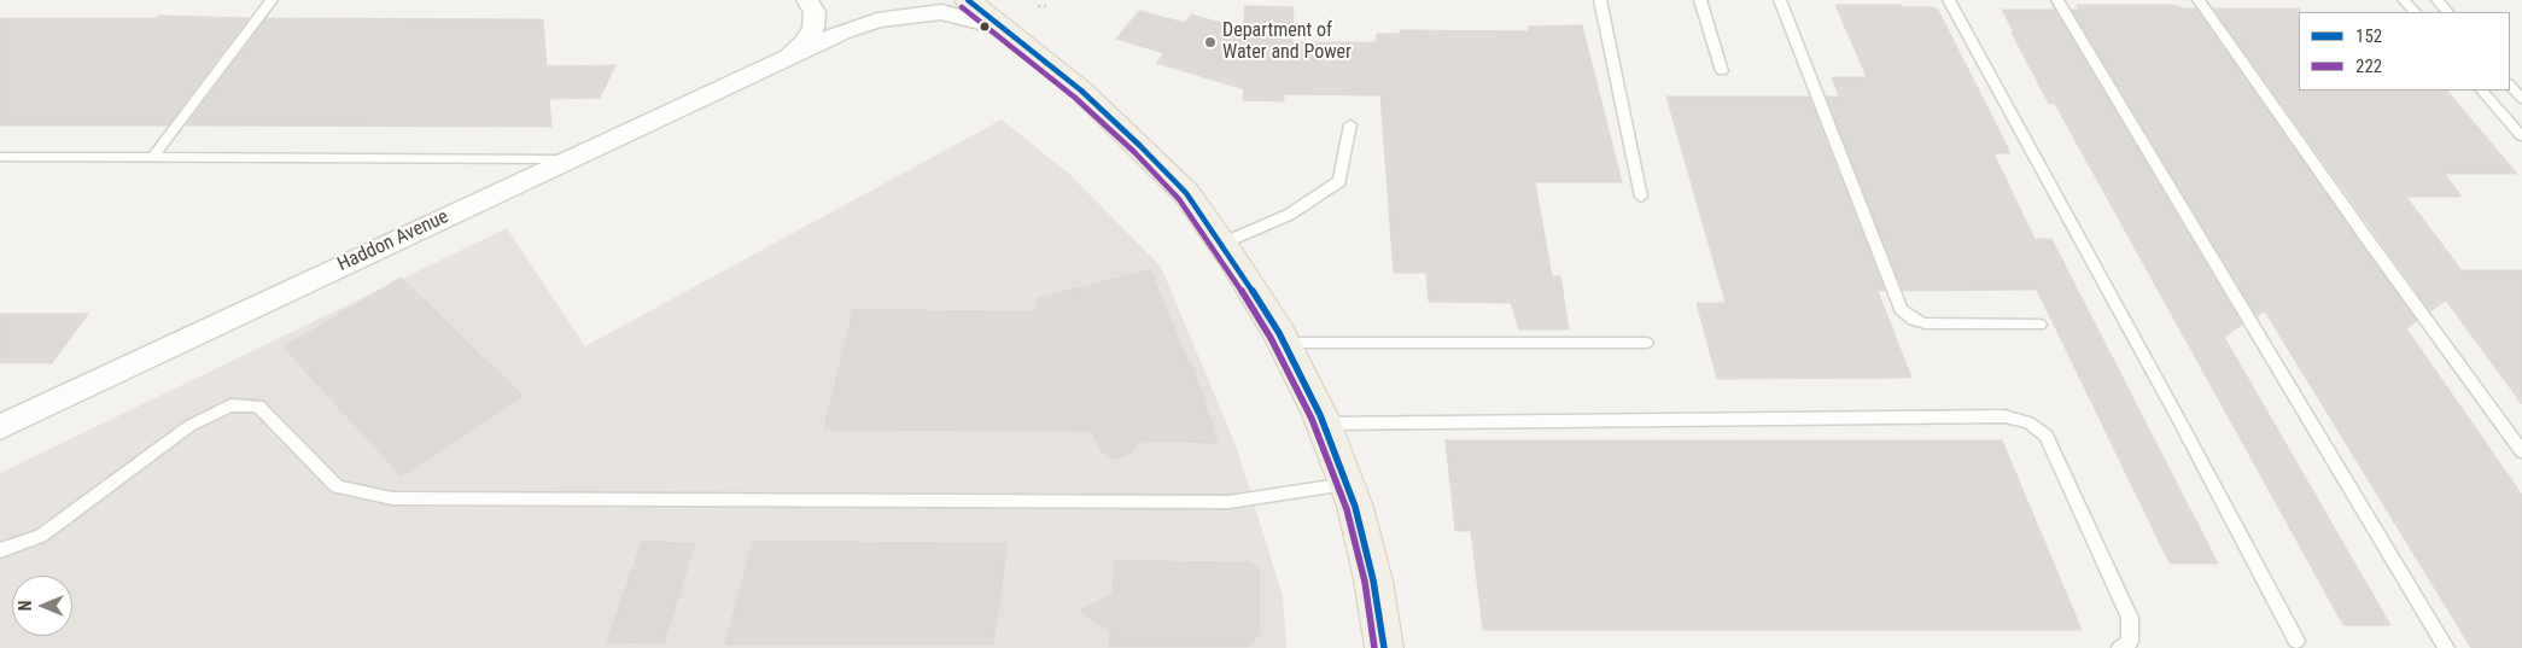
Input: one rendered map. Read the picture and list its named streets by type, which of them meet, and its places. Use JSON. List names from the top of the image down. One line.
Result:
{"streets":{"street":["Haddon Avenue"]},"places":["Department of Water and Power"],"lines":["transit line 152","transit line 222"],"legend":["152","222"],"north":"left"}
